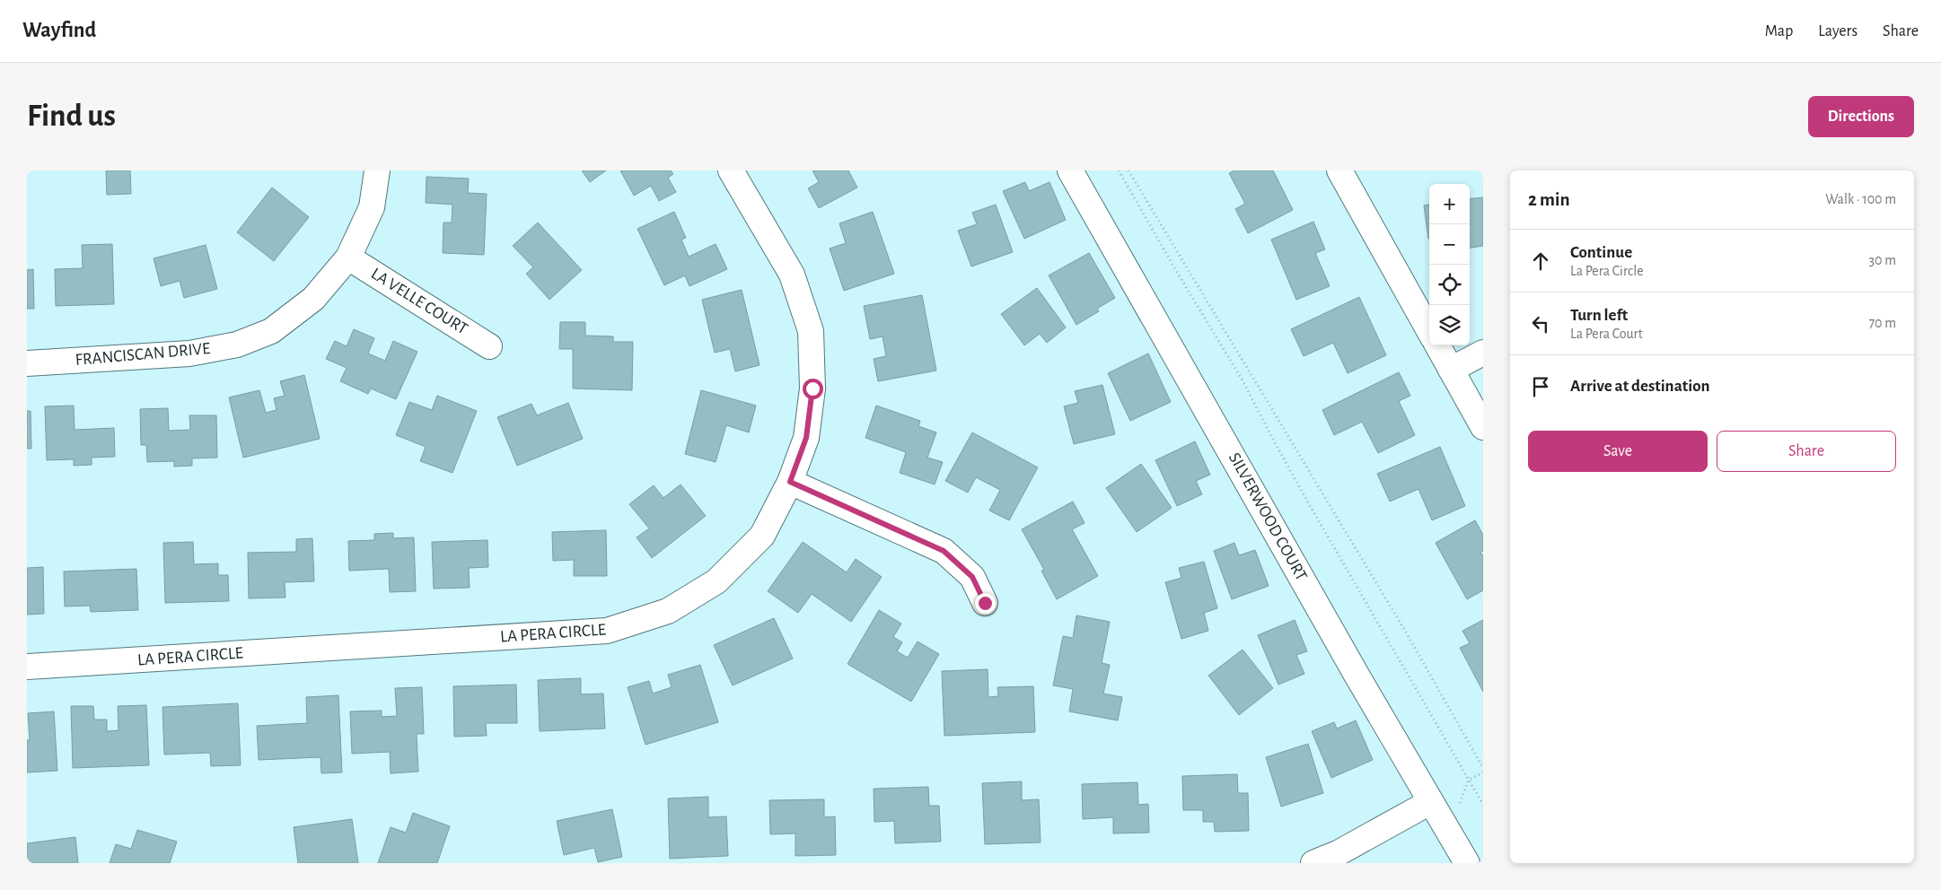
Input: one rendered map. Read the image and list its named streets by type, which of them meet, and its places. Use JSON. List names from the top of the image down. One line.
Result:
{"streets":{"street":["LA VELLE COURT","FRANCISCAN DRIVE","SILVERWOOD COURT","LA PERA CIRCLE"]},"crossings":[["LA VELLE COURT","FRANCISCAN DRIVE"]],"page":{"header":"Wayfind","nav":["Map","Layers","Share"],"buttons":["Directions",["Save","Share"]],"title":"Find us","heading":["2 min","Walk · 100 m"],"map_buttons":["+","−"],"list":[["Continue","La Pera Circle","30 m"],["Turn left","La Pera Court","70 m"],"Arrive at destination"]}}
